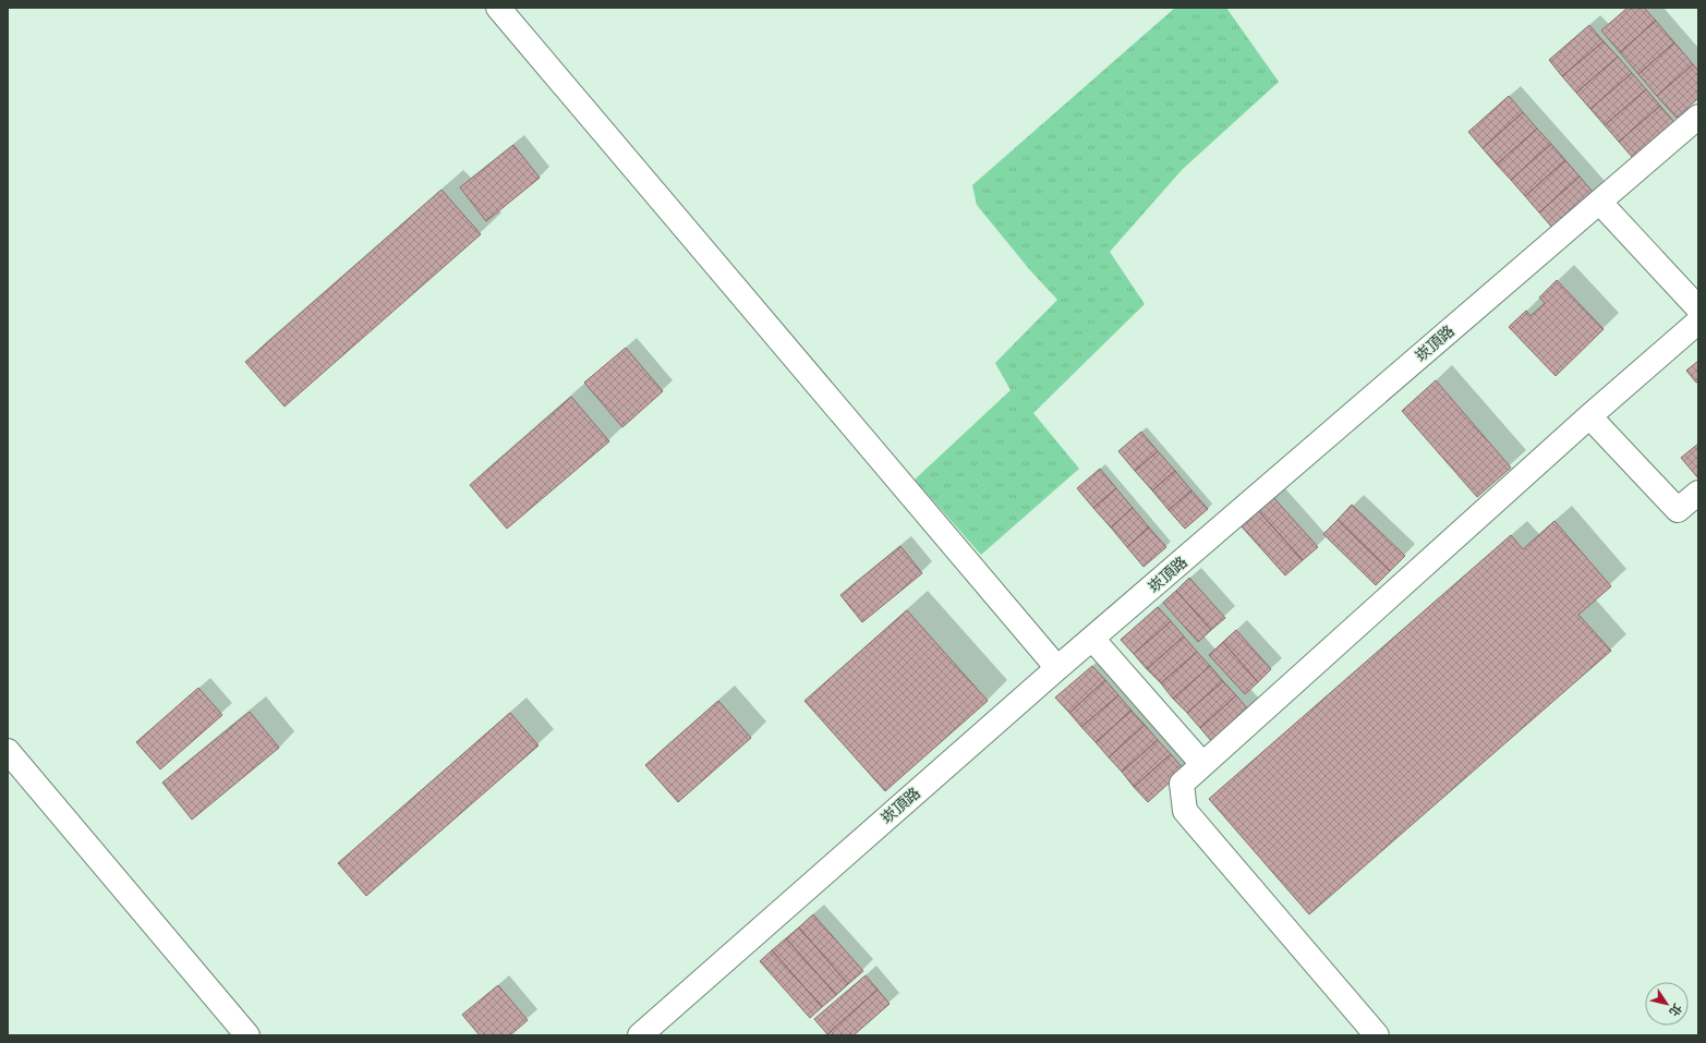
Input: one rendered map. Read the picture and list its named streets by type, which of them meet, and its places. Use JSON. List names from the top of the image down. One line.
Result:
{"streets":{"street":["崁頂路"]},"north":"bottom right"}
